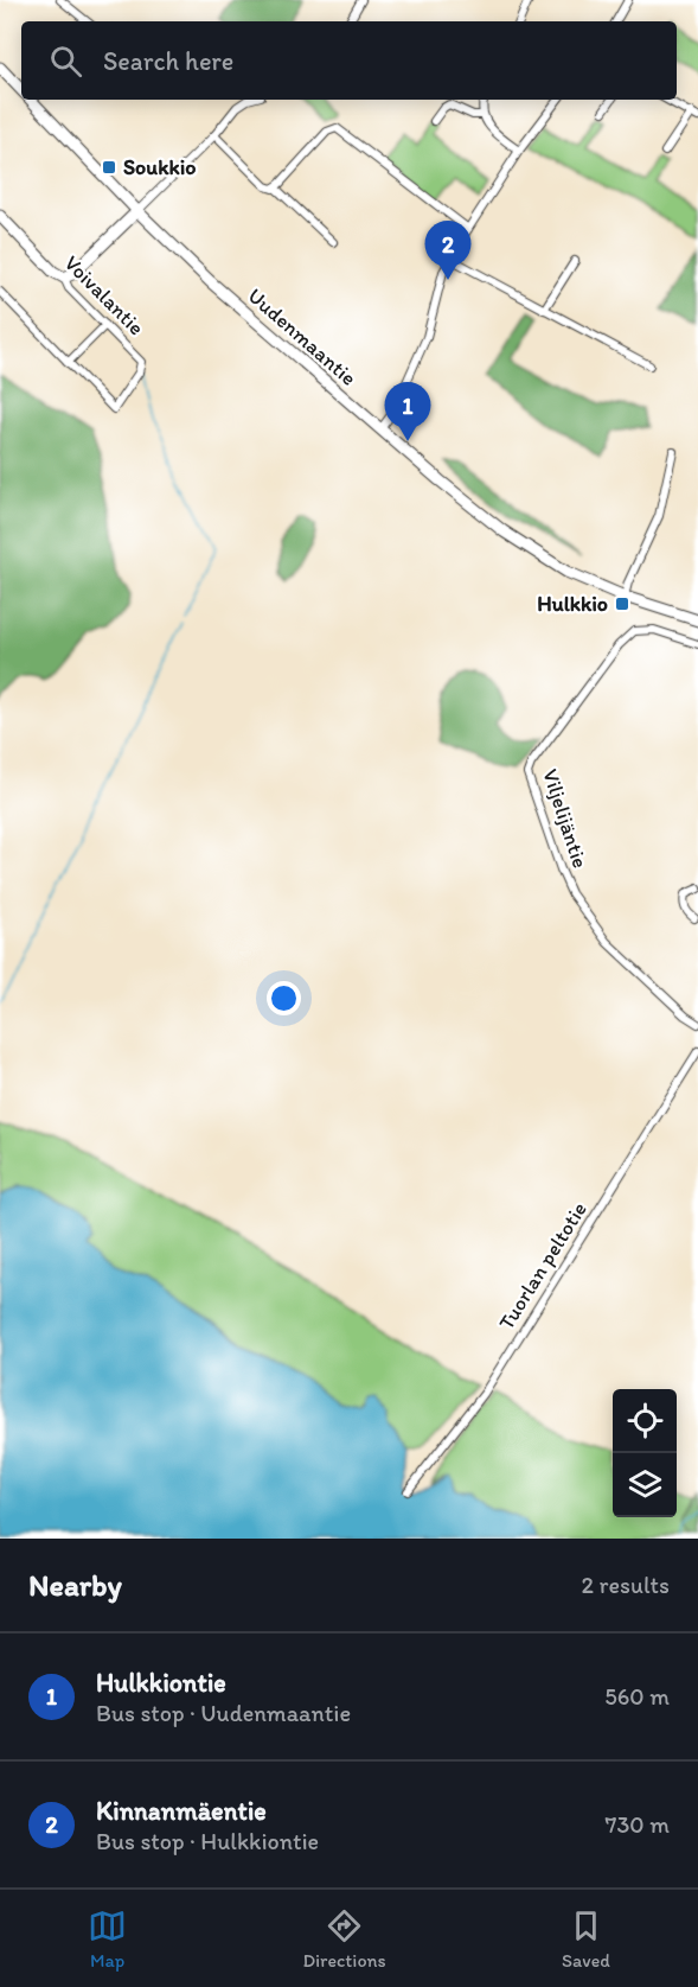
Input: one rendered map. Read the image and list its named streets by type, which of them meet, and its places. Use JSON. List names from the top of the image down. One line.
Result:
{"streets":{"main road":["Voivalantie","Uudenmaantie"],"street":["Viljelijäntie","Tuorlan peltotie"]},"places":{"transit":["Soukkio","Hulkkio"]},"page":{"search":"Search here","pins":["2","1"],"heading":["Nearby","2 results"],"list":[{"mark":"1","name":"Hulkkiontie","note":"Bus stop · Uudenmaantie","value":"560 m"},{"mark":"2","name":"Kinnanmäentie","note":"Bus stop · Hulkkiontie","value":"730 m"}],"nav":["Map","Directions","Saved"]}}
